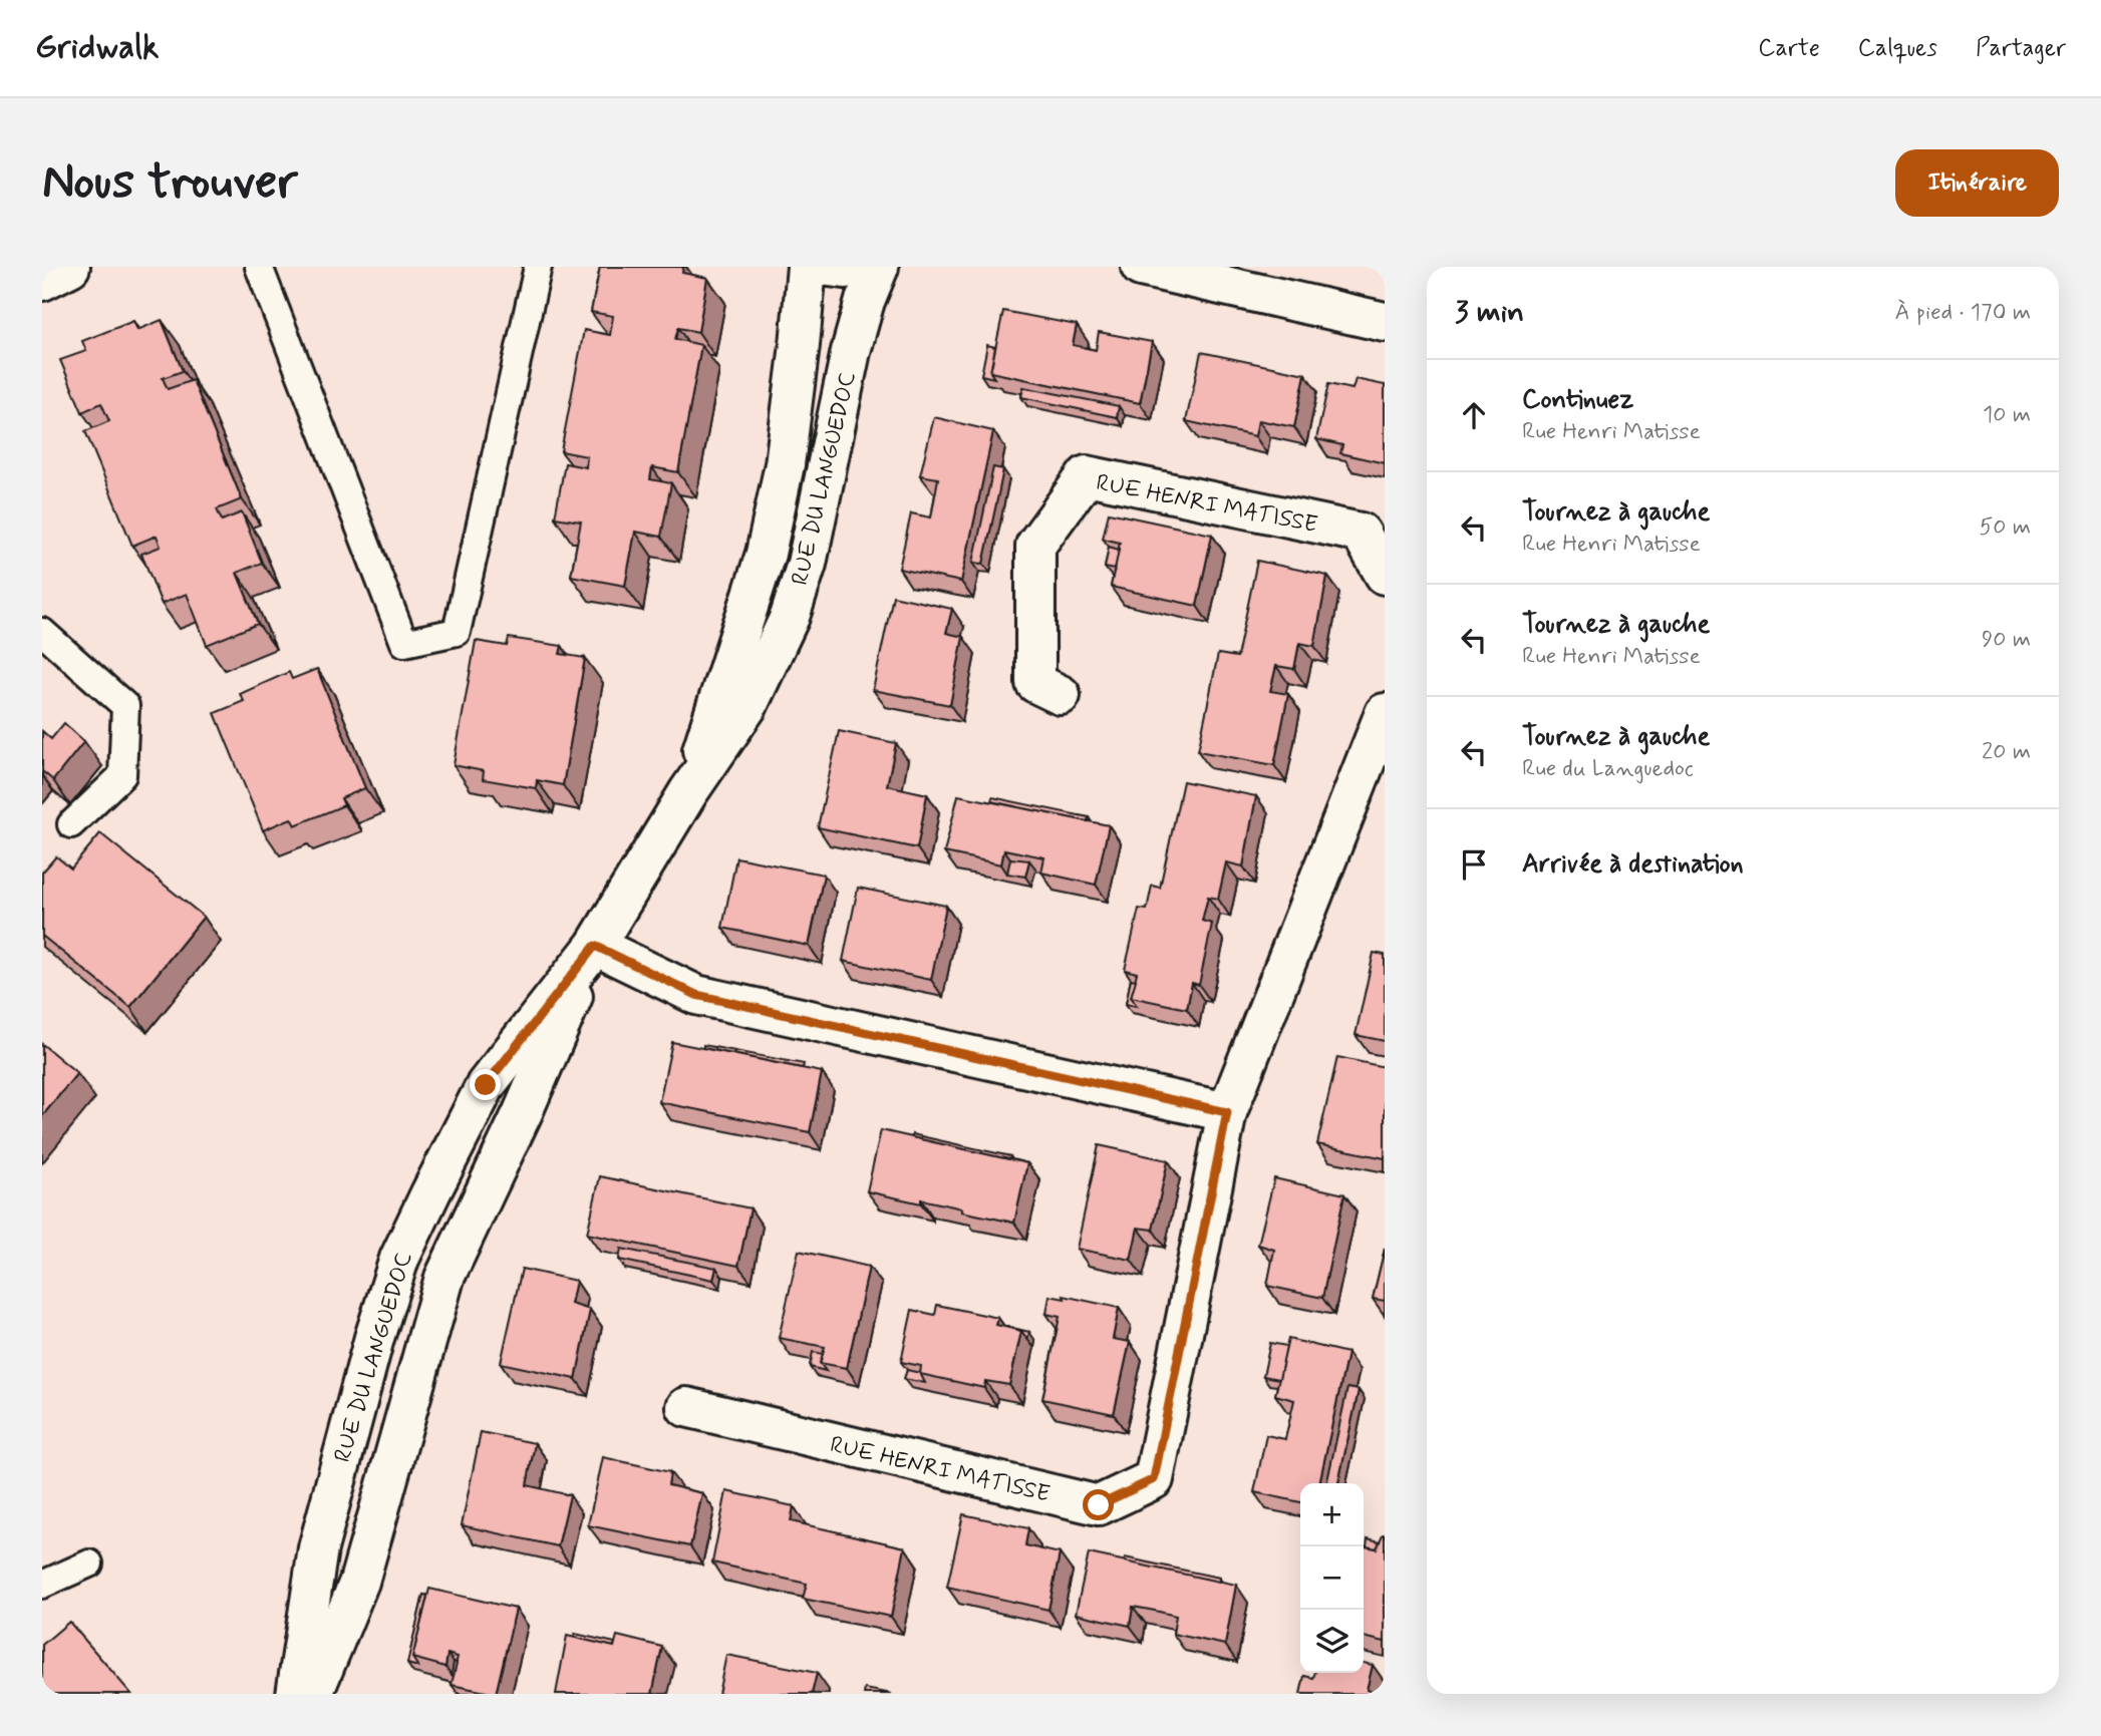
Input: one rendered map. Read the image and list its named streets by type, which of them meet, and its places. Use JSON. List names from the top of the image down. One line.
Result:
{"streets":{"street":["RUE DU LANGUEDOC","RUE HENRI MATISSE"]},"page":{"header":"Gridwalk","nav":["Carte","Calques","Partager"],"buttons":"Itinéraire","title":"Nous trouver","heading":["3 min","À pied · 170 m"],"list":[["Continuez","Rue Henri Matisse","10 m"],["Tournez à gauche","Rue Henri Matisse","50 m"],["Tournez à gauche","Rue Henri Matisse","90 m"],["Tournez à gauche","Rue du Languedoc","20 m"],"Arrivée à destination"],"map_buttons":["+","−"]}}
